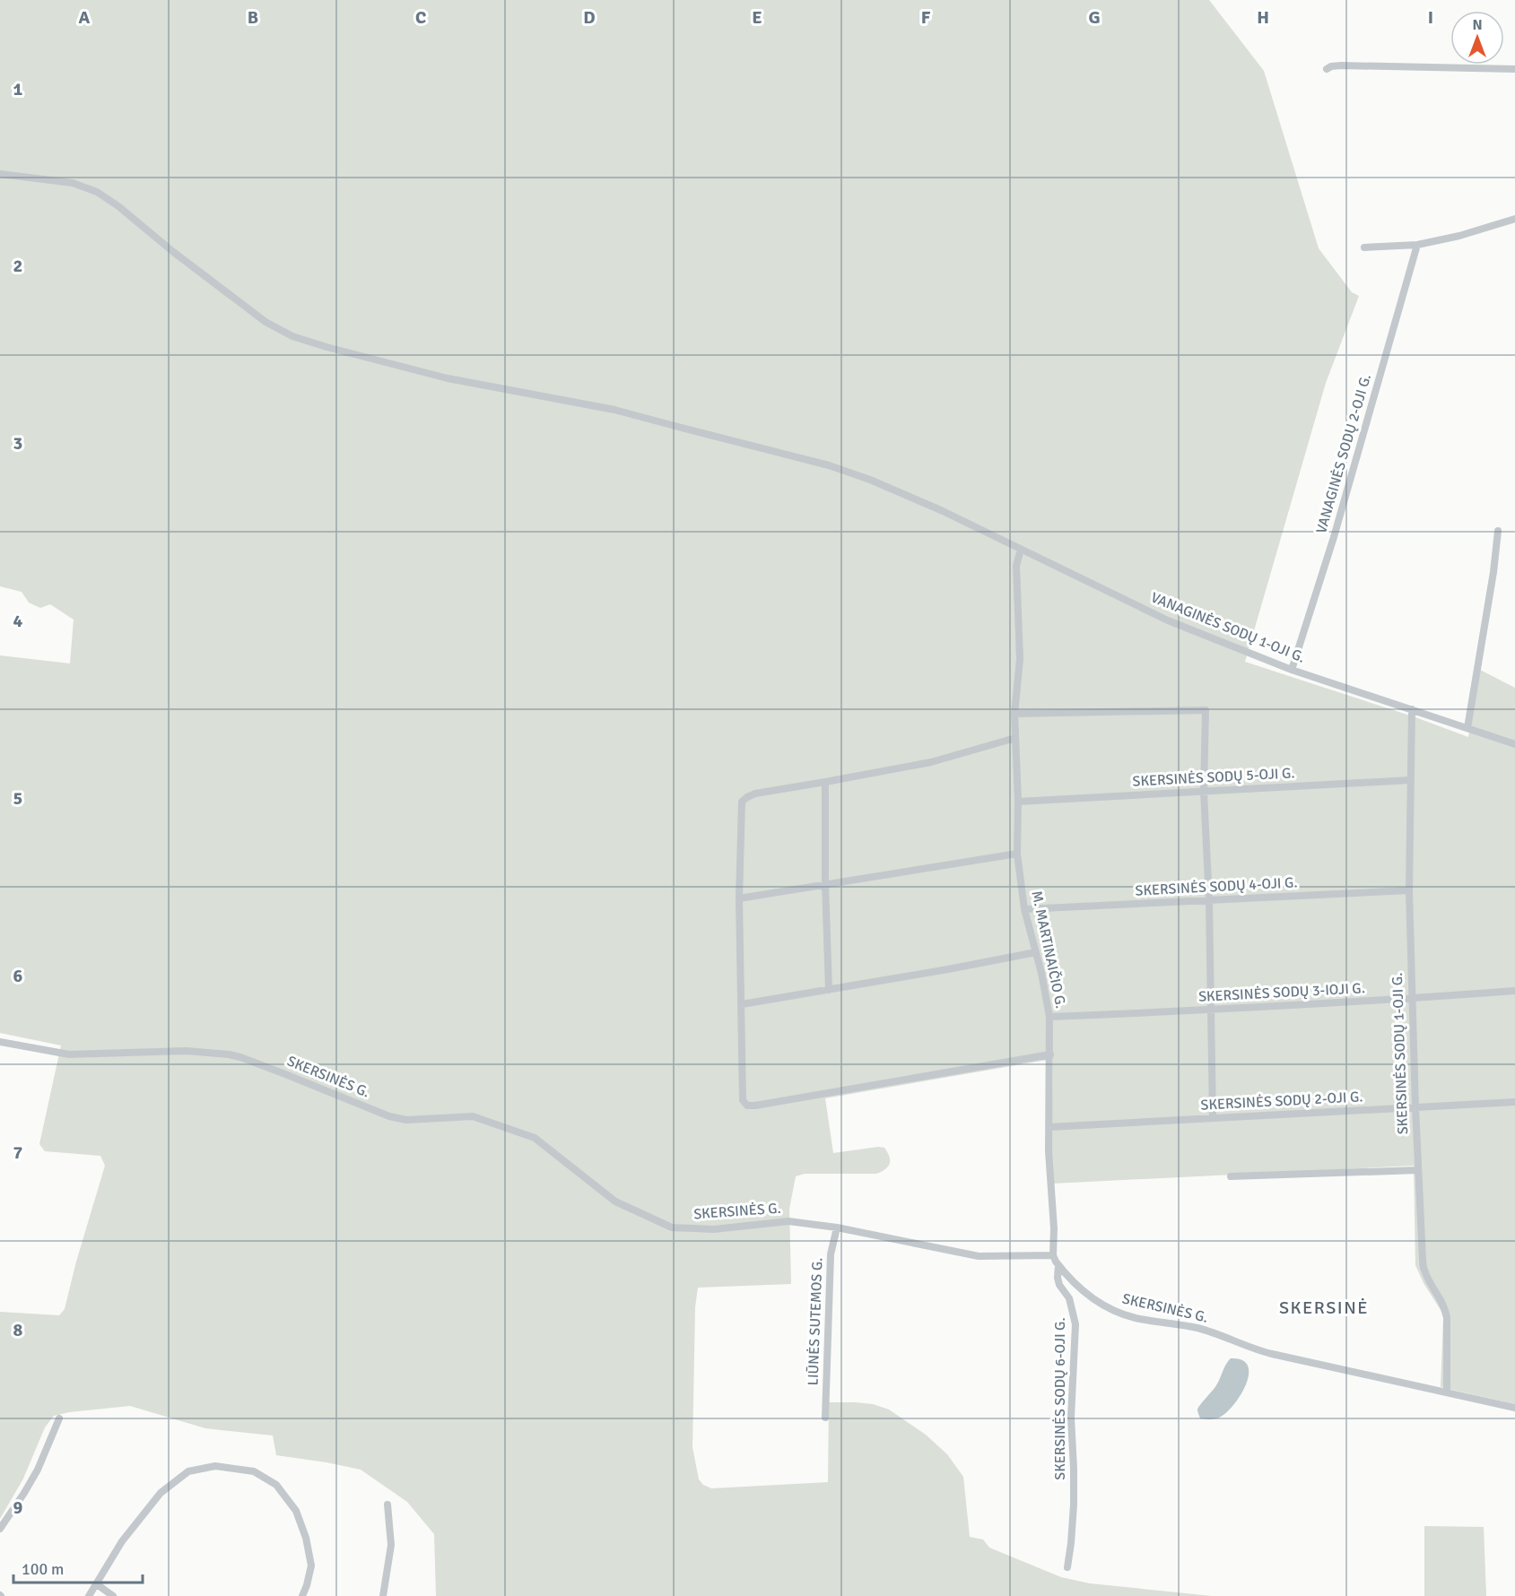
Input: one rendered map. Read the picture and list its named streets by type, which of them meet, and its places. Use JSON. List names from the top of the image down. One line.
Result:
{"streets":{"street":["VANAGINĖS SODŲ 2-OJI G.","VANAGINĖS SODŲ 1-OJI G.","SKERSINĖS SODŲ 5-OJI G.","SKERSINĖS SODŲ 4-OJI G.","M. MARTINAIČIO G.","SKERSINĖS SODŲ 3-IOJI G.","SKERSINĖS SODŲ 1-OJI G.","SKERSINĖS G.","SKERSINĖS SODŲ 2-OJI G.","LIŪNĖS SUTEMOS G.","SKERSINĖS SODŲ 6-OJI G."]},"crossings":[["VANAGINĖS SODŲ 2-OJI G.","VANAGINĖS SODŲ 1-OJI G."],["VANAGINĖS SODŲ 1-OJI G.","SKERSINĖS SODŲ 1-OJI G."],["SKERSINĖS SODŲ 5-OJI G.","M. MARTINAIČIO G."],["SKERSINĖS SODŲ 5-OJI G.","SKERSINĖS SODŲ 1-OJI G."],["SKERSINĖS SODŲ 4-OJI G.","M. MARTINAIČIO G."],["SKERSINĖS SODŲ 4-OJI G.","SKERSINĖS SODŲ 1-OJI G."],["M. MARTINAIČIO G.","SKERSINĖS SODŲ 3-IOJI G."],["M. MARTINAIČIO G.","SKERSINĖS G."],["M. MARTINAIČIO G.","SKERSINĖS SODŲ 2-OJI G."],["SKERSINĖS SODŲ 3-IOJI G.","SKERSINĖS SODŲ 1-OJI G."],["SKERSINĖS SODŲ 1-OJI G.","SKERSINĖS G."],["SKERSINĖS SODŲ 1-OJI G.","SKERSINĖS SODŲ 2-OJI G."],["SKERSINĖS G.","LIŪNĖS SUTEMOS G."],["SKERSINĖS G.","SKERSINĖS SODŲ 6-OJI G."]],"districts":["SKERSINĖ"],"scale_bar":"100 m","north":"top","grid":{"columns":["A","B","C","D","E","F","G","H","I"],"rows":["1","2","3","4","5","6","7","8","9"]}}
